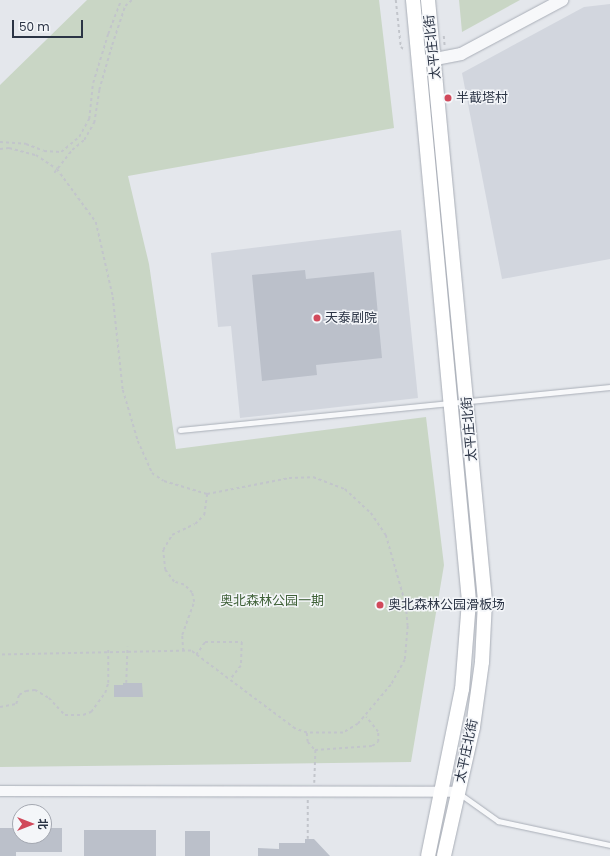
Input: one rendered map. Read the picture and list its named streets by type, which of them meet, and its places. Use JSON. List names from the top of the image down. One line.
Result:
{"streets":{"main road":["太平庄北街"]},"parks":["奥北森林公园一期"],"places":["半截塔村","天泰剧院","奥北森林公园滑板场"],"scale_bar":"50 m","north":"right"}
